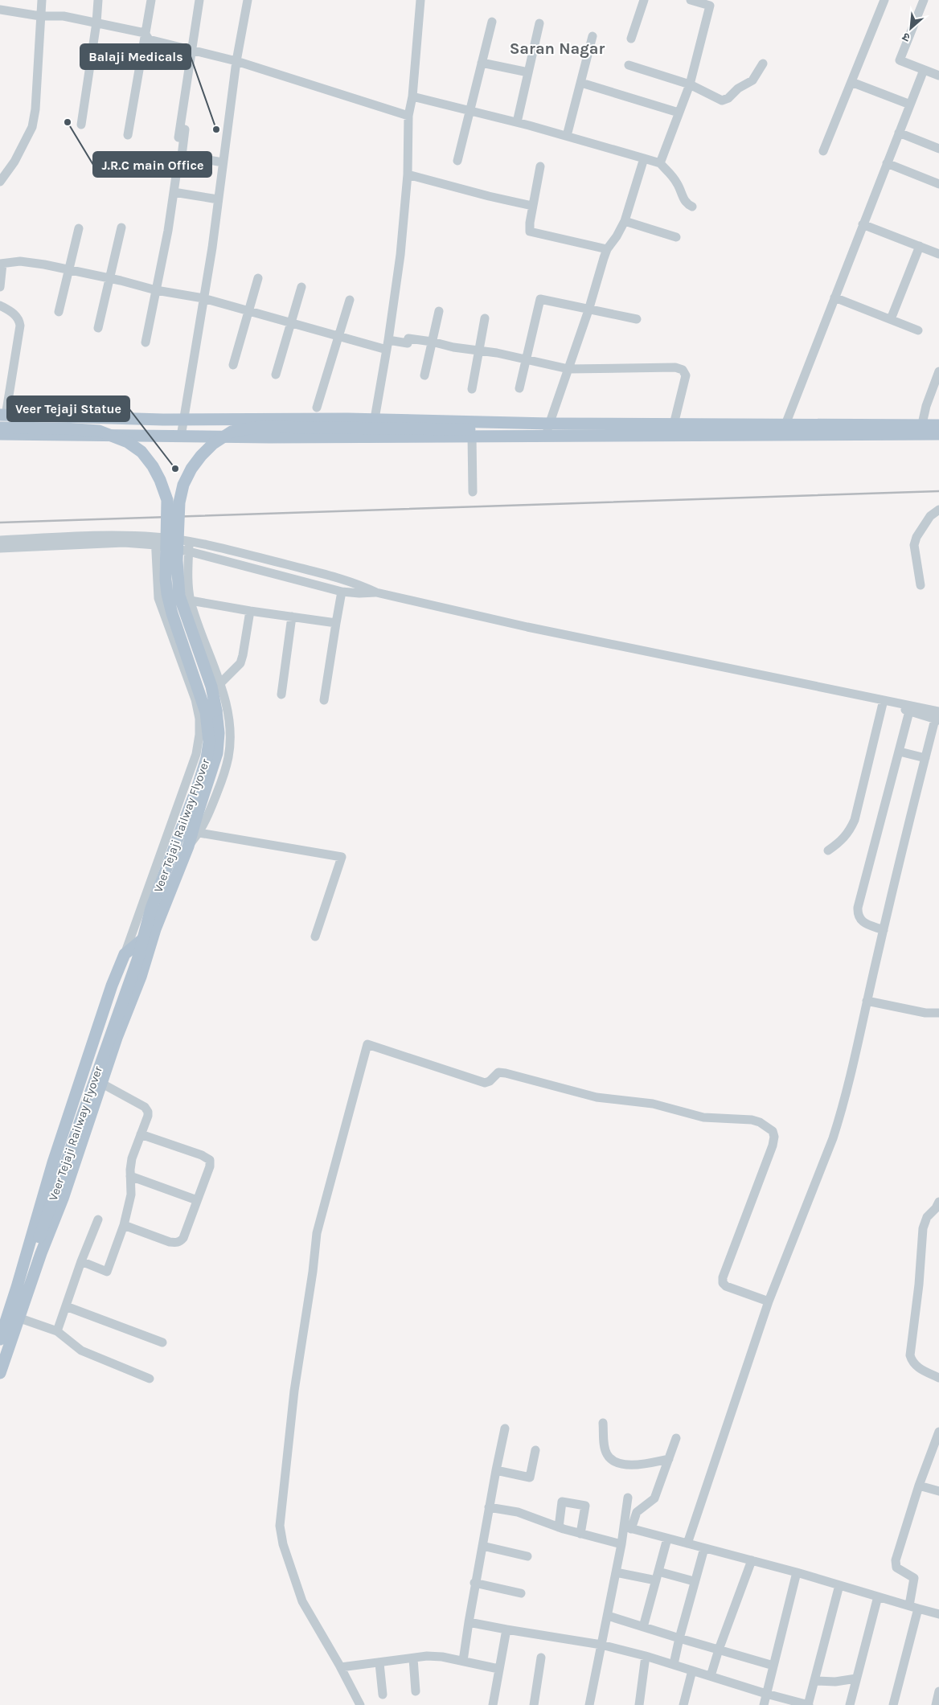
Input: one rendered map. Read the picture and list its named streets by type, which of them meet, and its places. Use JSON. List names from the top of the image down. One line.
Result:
{"streets":{"main road":["Veer Tejaji Railway Flyover"]},"districts":["Saran Nagar"],"places":["J.R.C main Office","Balaji Medicals","Veer Tejaji Statue"],"north":"bottom left"}
